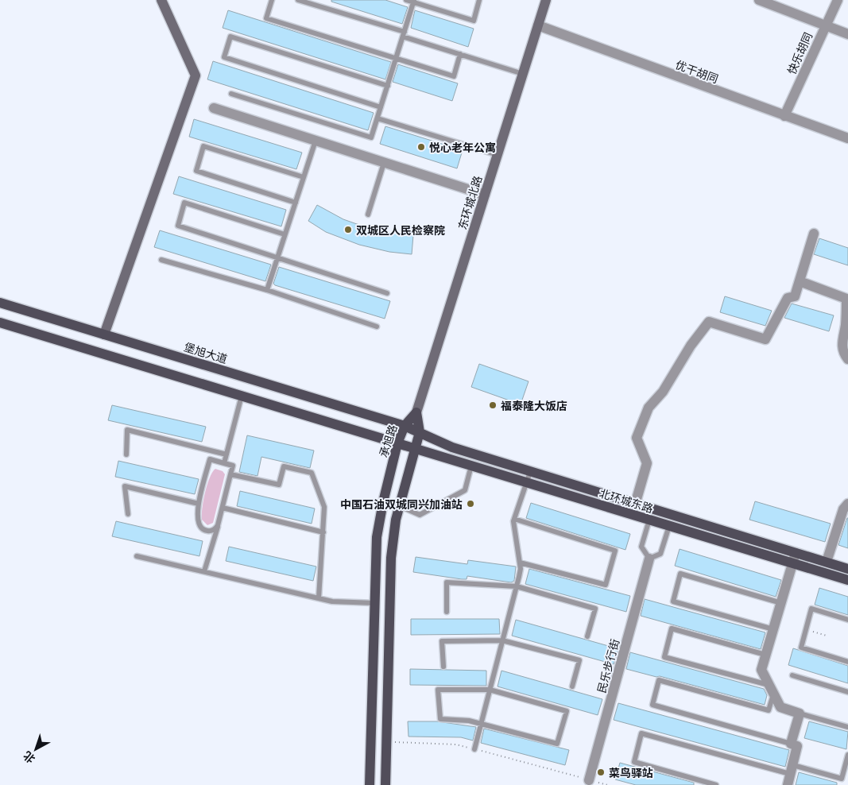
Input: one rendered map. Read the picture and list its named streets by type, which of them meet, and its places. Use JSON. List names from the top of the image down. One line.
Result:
{"streets":{"main road":["东环城北路","堡旭大道","承旭路","北环城东路"],"street":["快乐胡同","优干胡同","民乐步行街"]},"crossings":[["快乐胡同","优干胡同"],["优干胡同","东环城北路"],["东环城北路","承旭路"],["堡旭大道","承旭路"],["堡旭大道","北环城东路"],["承旭路","北环城东路"]],"places":["悦心老年公寓","双城区人民检察院","福泰隆大饭店","中国石油双城同兴加油站","菜鸟驿站"],"north":"bottom left"}
